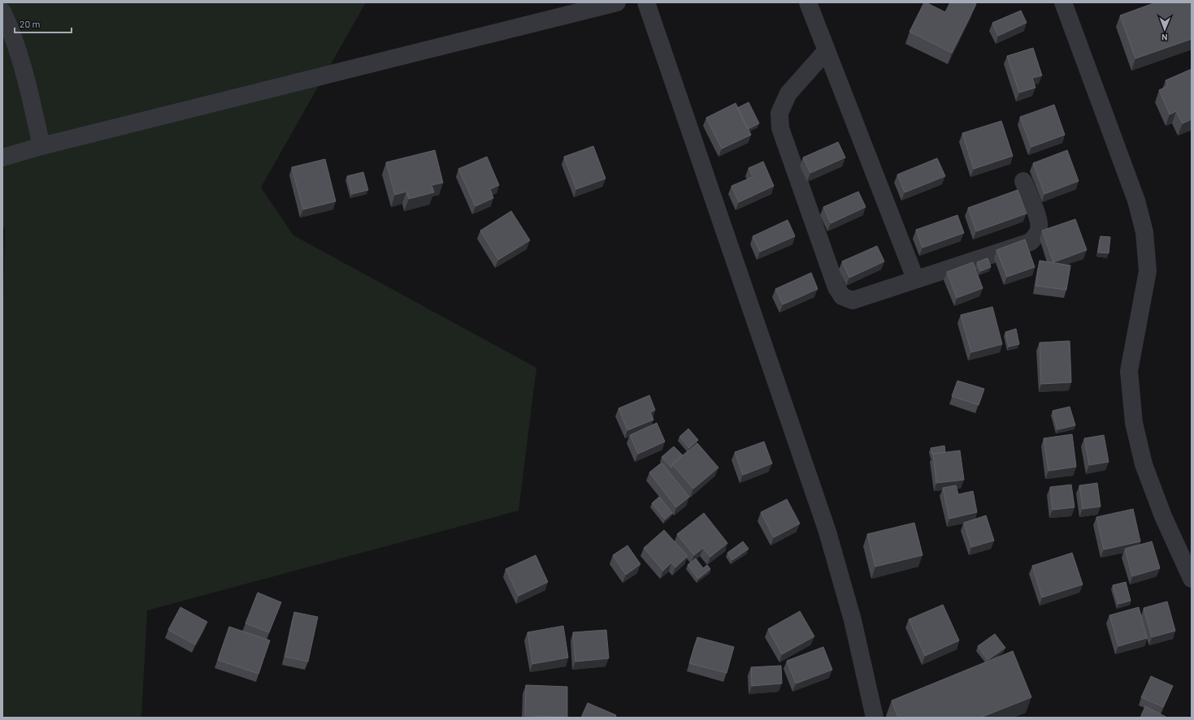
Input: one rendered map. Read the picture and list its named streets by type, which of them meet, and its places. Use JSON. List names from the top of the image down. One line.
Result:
{"scale_bar":"20 m","north":"bottom"}
